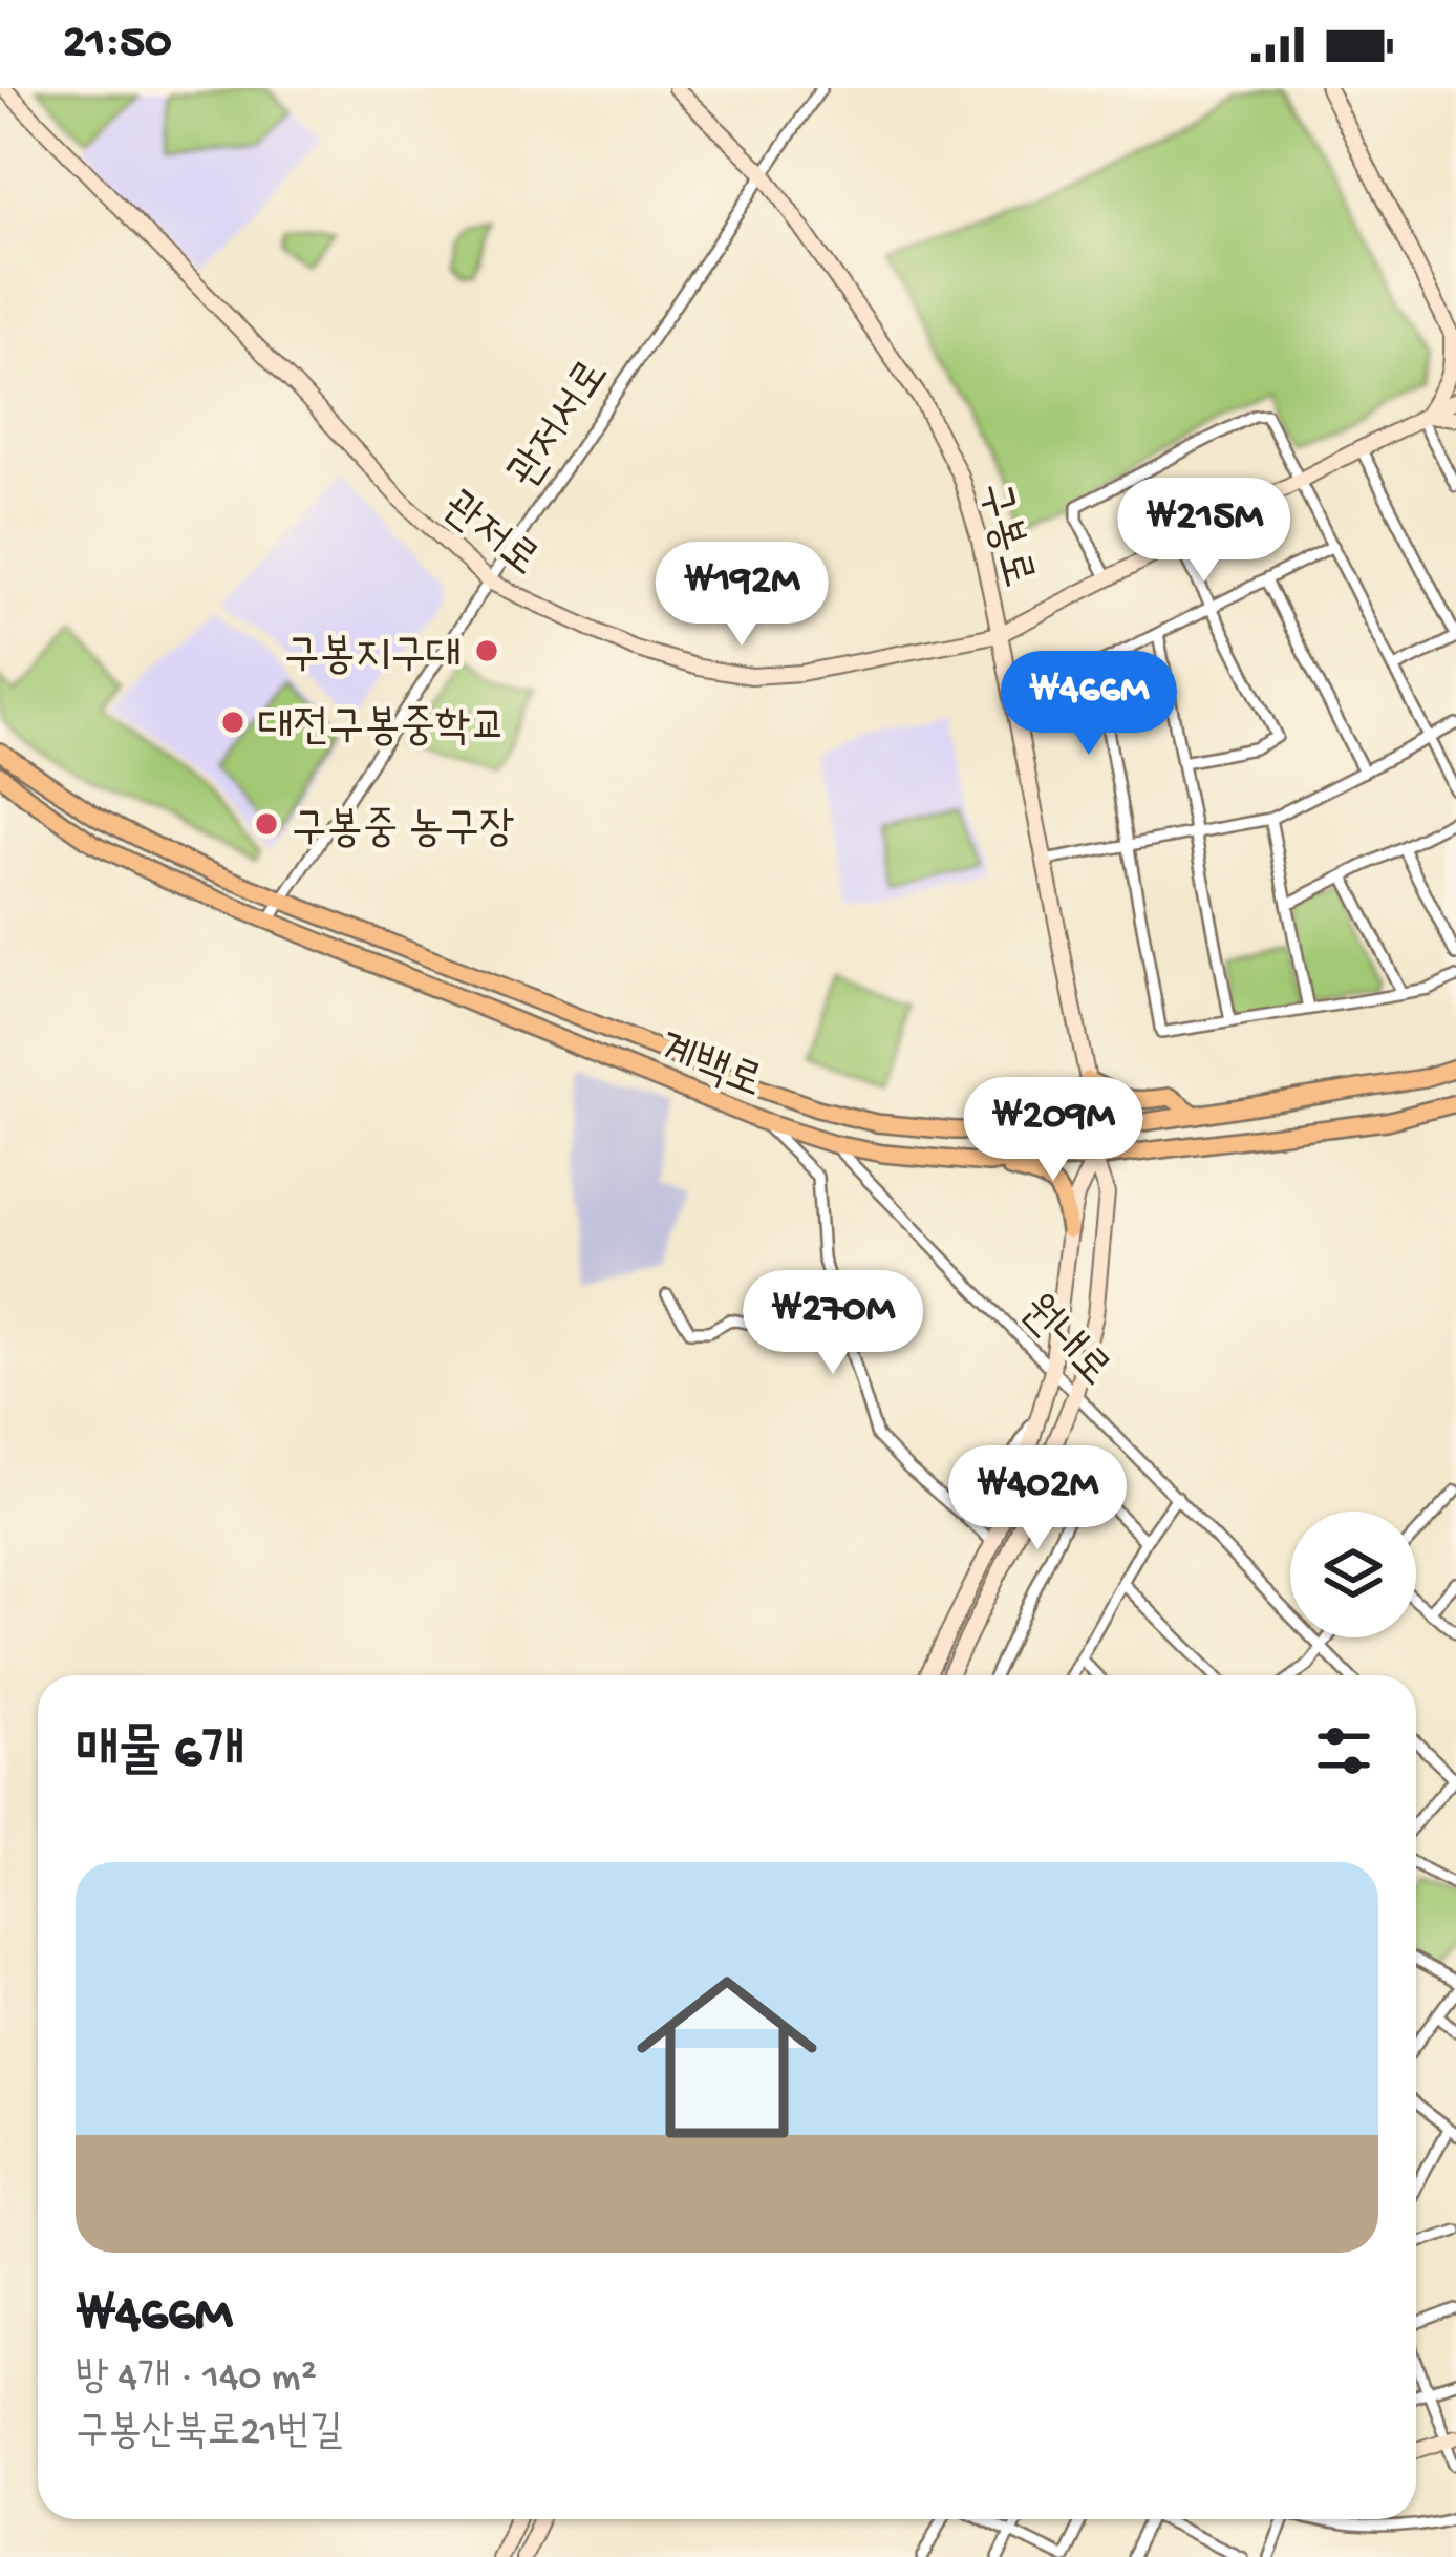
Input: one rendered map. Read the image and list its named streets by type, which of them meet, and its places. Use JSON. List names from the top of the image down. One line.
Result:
{"streets":{"main road":["계백로"],"street":["관저서로","관저로","구봉로","원내로"]},"crossings":[["관저서로","관저로"],["관저서로","구봉로"],["관저서로","계백로"],["관저로","구봉로"],["구봉로","계백로"],["구봉로","원내로"],["계백로","원내로"]],"places":["구봉지구대","대전구봉중학교","구봉중 농구장"],"page":{"status":"21:50","price":["₩215M","₩192M","₩466M","₩209M","₩270M","₩402M"],"heading":"매물 6개","list":[{"name":"₩466M","note":"방 4개 · 140 m² · 구봉산북로21번길"}]}}
